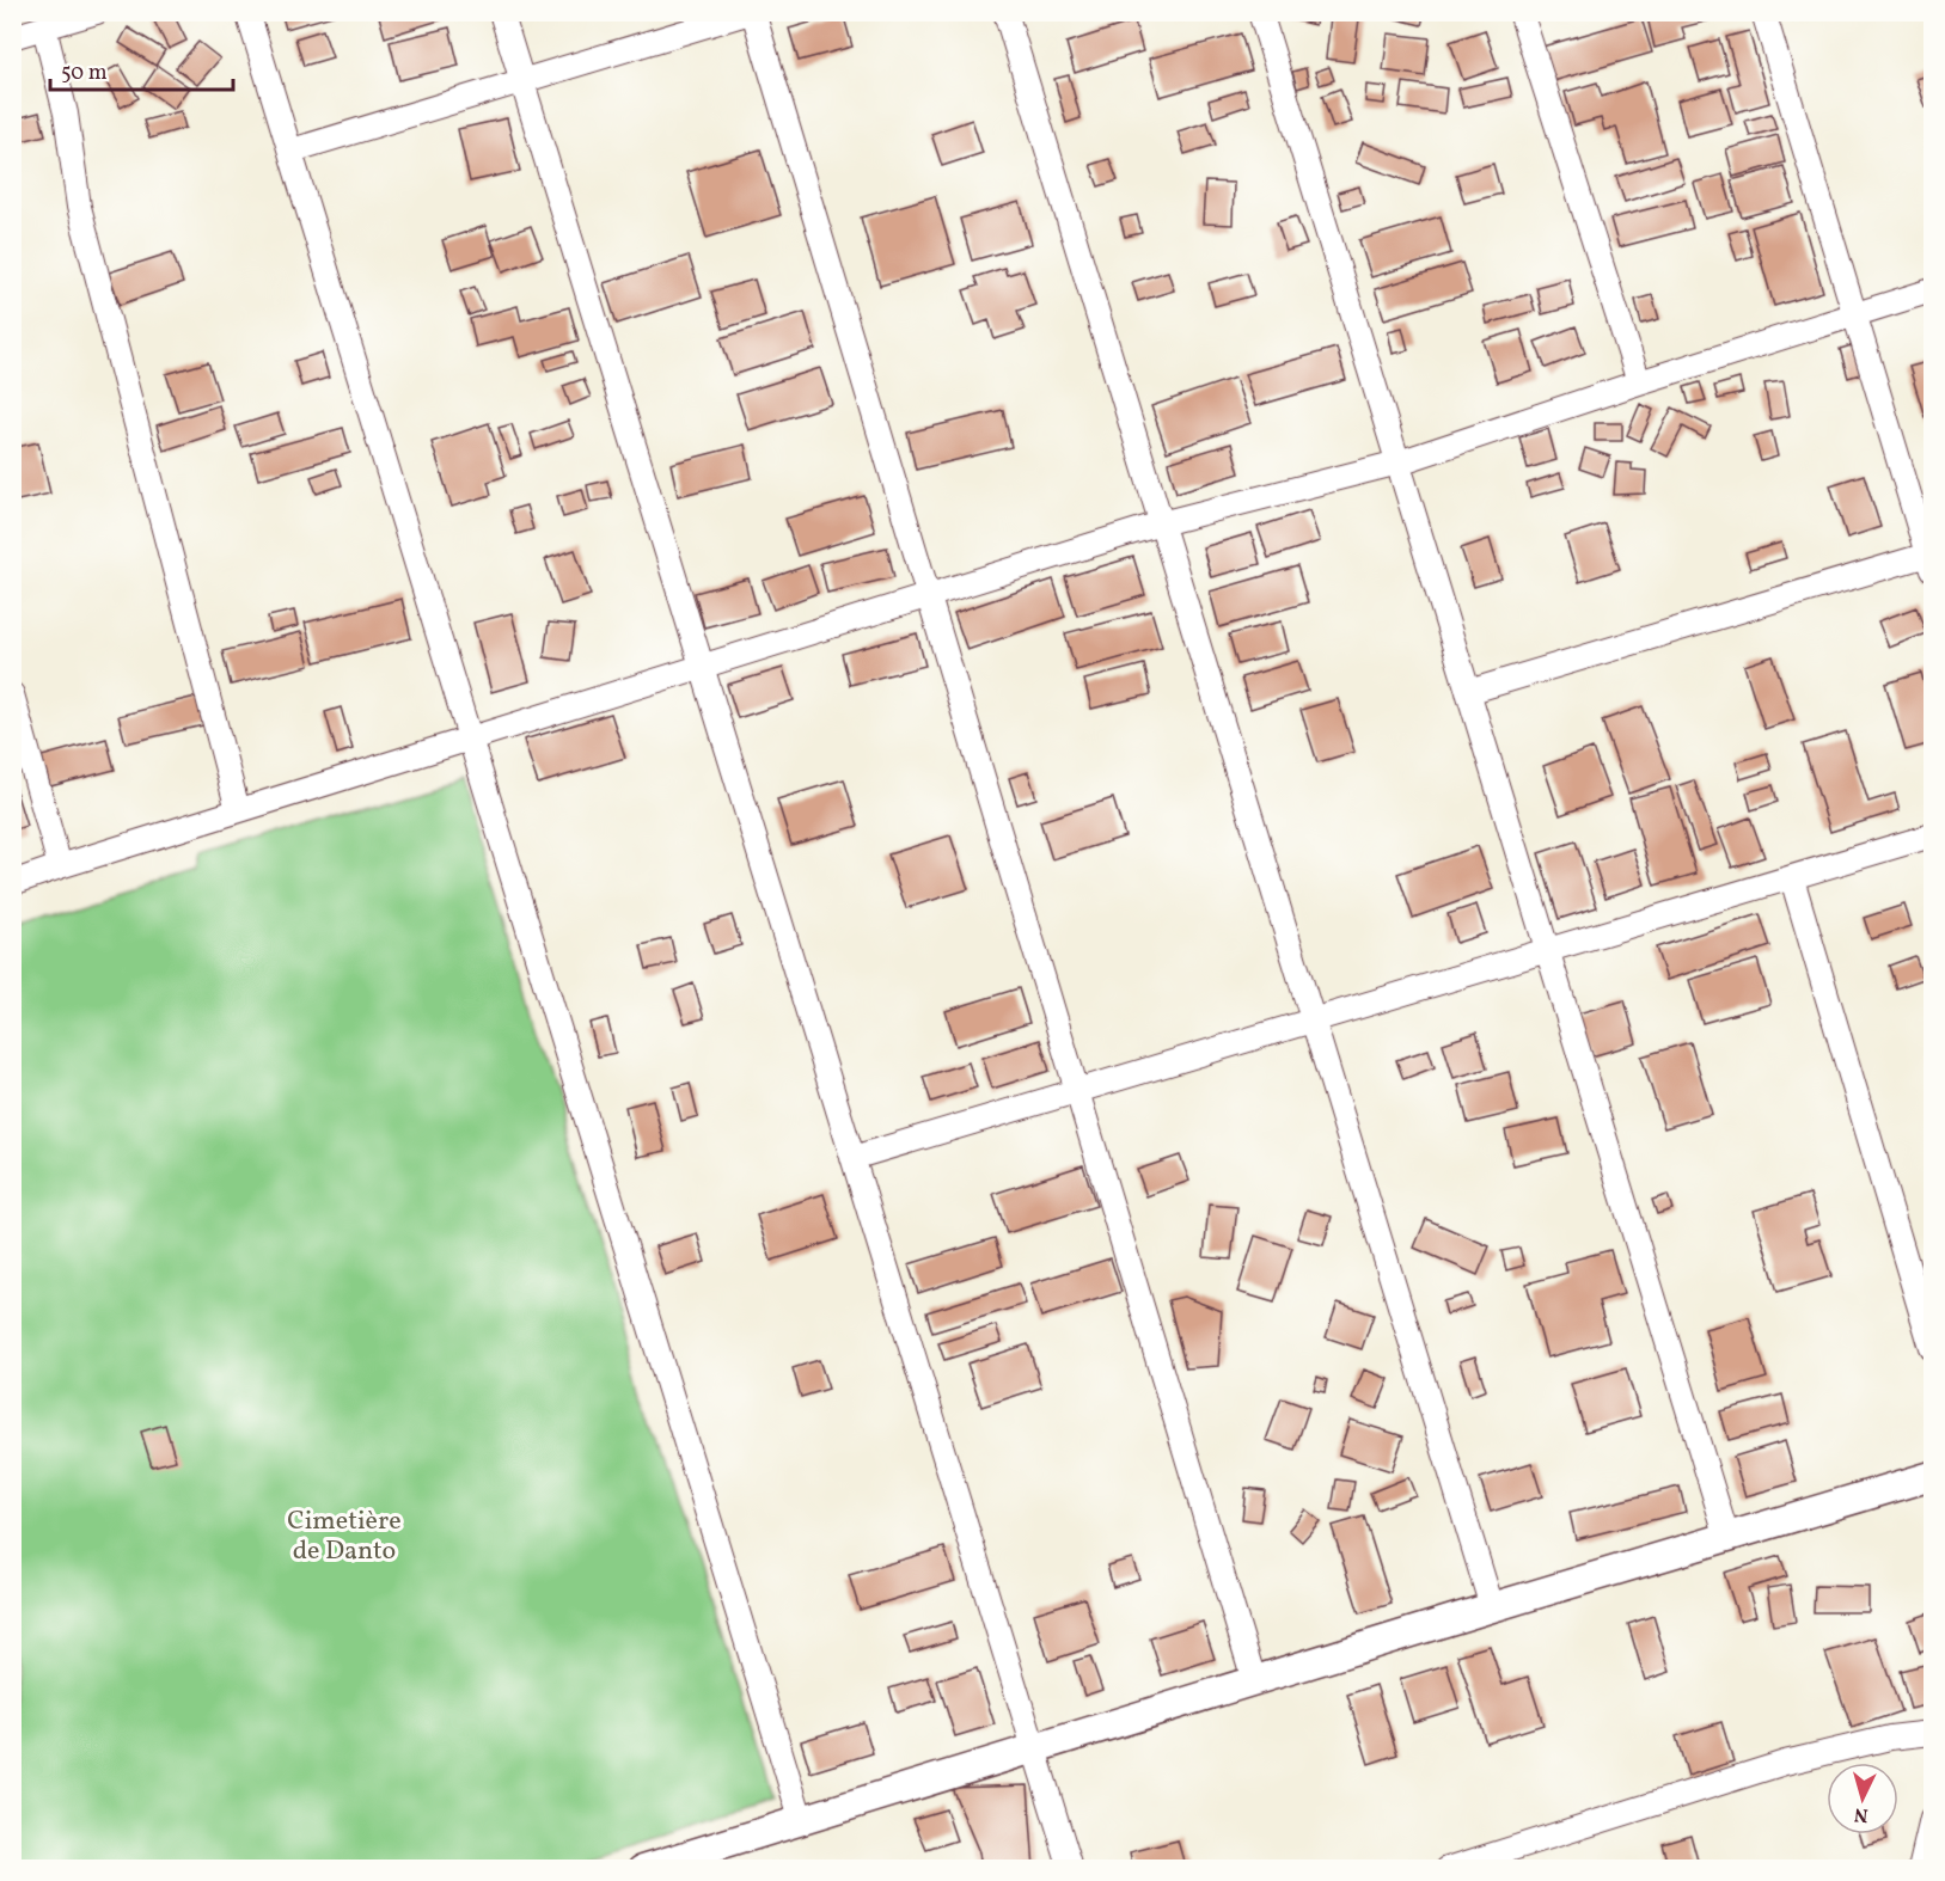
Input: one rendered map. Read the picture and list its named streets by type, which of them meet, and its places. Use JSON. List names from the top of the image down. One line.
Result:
{"parks":["Cimetière de Danto"],"scale_bar":"50 m","north":"bottom"}
